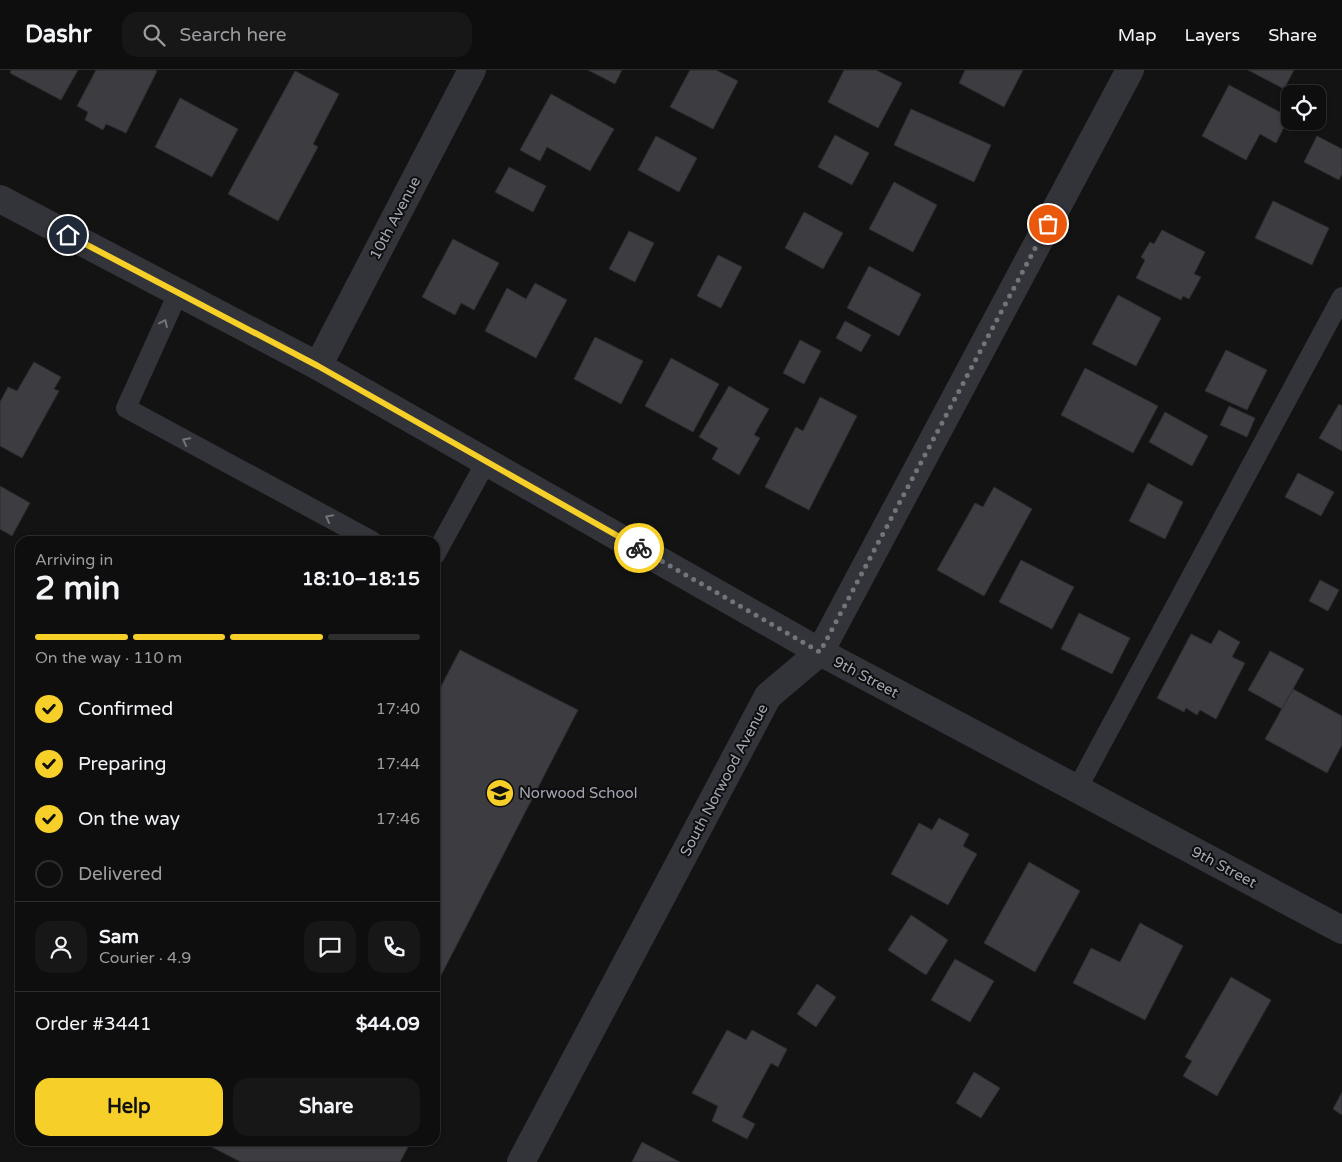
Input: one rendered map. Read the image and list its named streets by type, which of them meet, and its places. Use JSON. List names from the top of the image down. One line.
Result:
{"streets":{"street":["10th Avenue","9th Street","South Norwood Avenue"]},"crossings":[["10th Avenue","9th Street"],["9th Street","South Norwood Avenue"]],"places":{"school or university":["Norwood School"]},"page":{"header":"Dashr","search":"Search here","nav":["Map","Layers","Share"],"heading":["2 min","Arriving in","18:10–18:15"],"panel":["Sam","Courier · 4.9","Order #3441","$44.09"],"bar":"On the way · 110 m","list":[["Confirmed","17:40"],["Preparing","17:44"],["On the way","17:46"],"Delivered"],"buttons":["Help","Share"]}}
